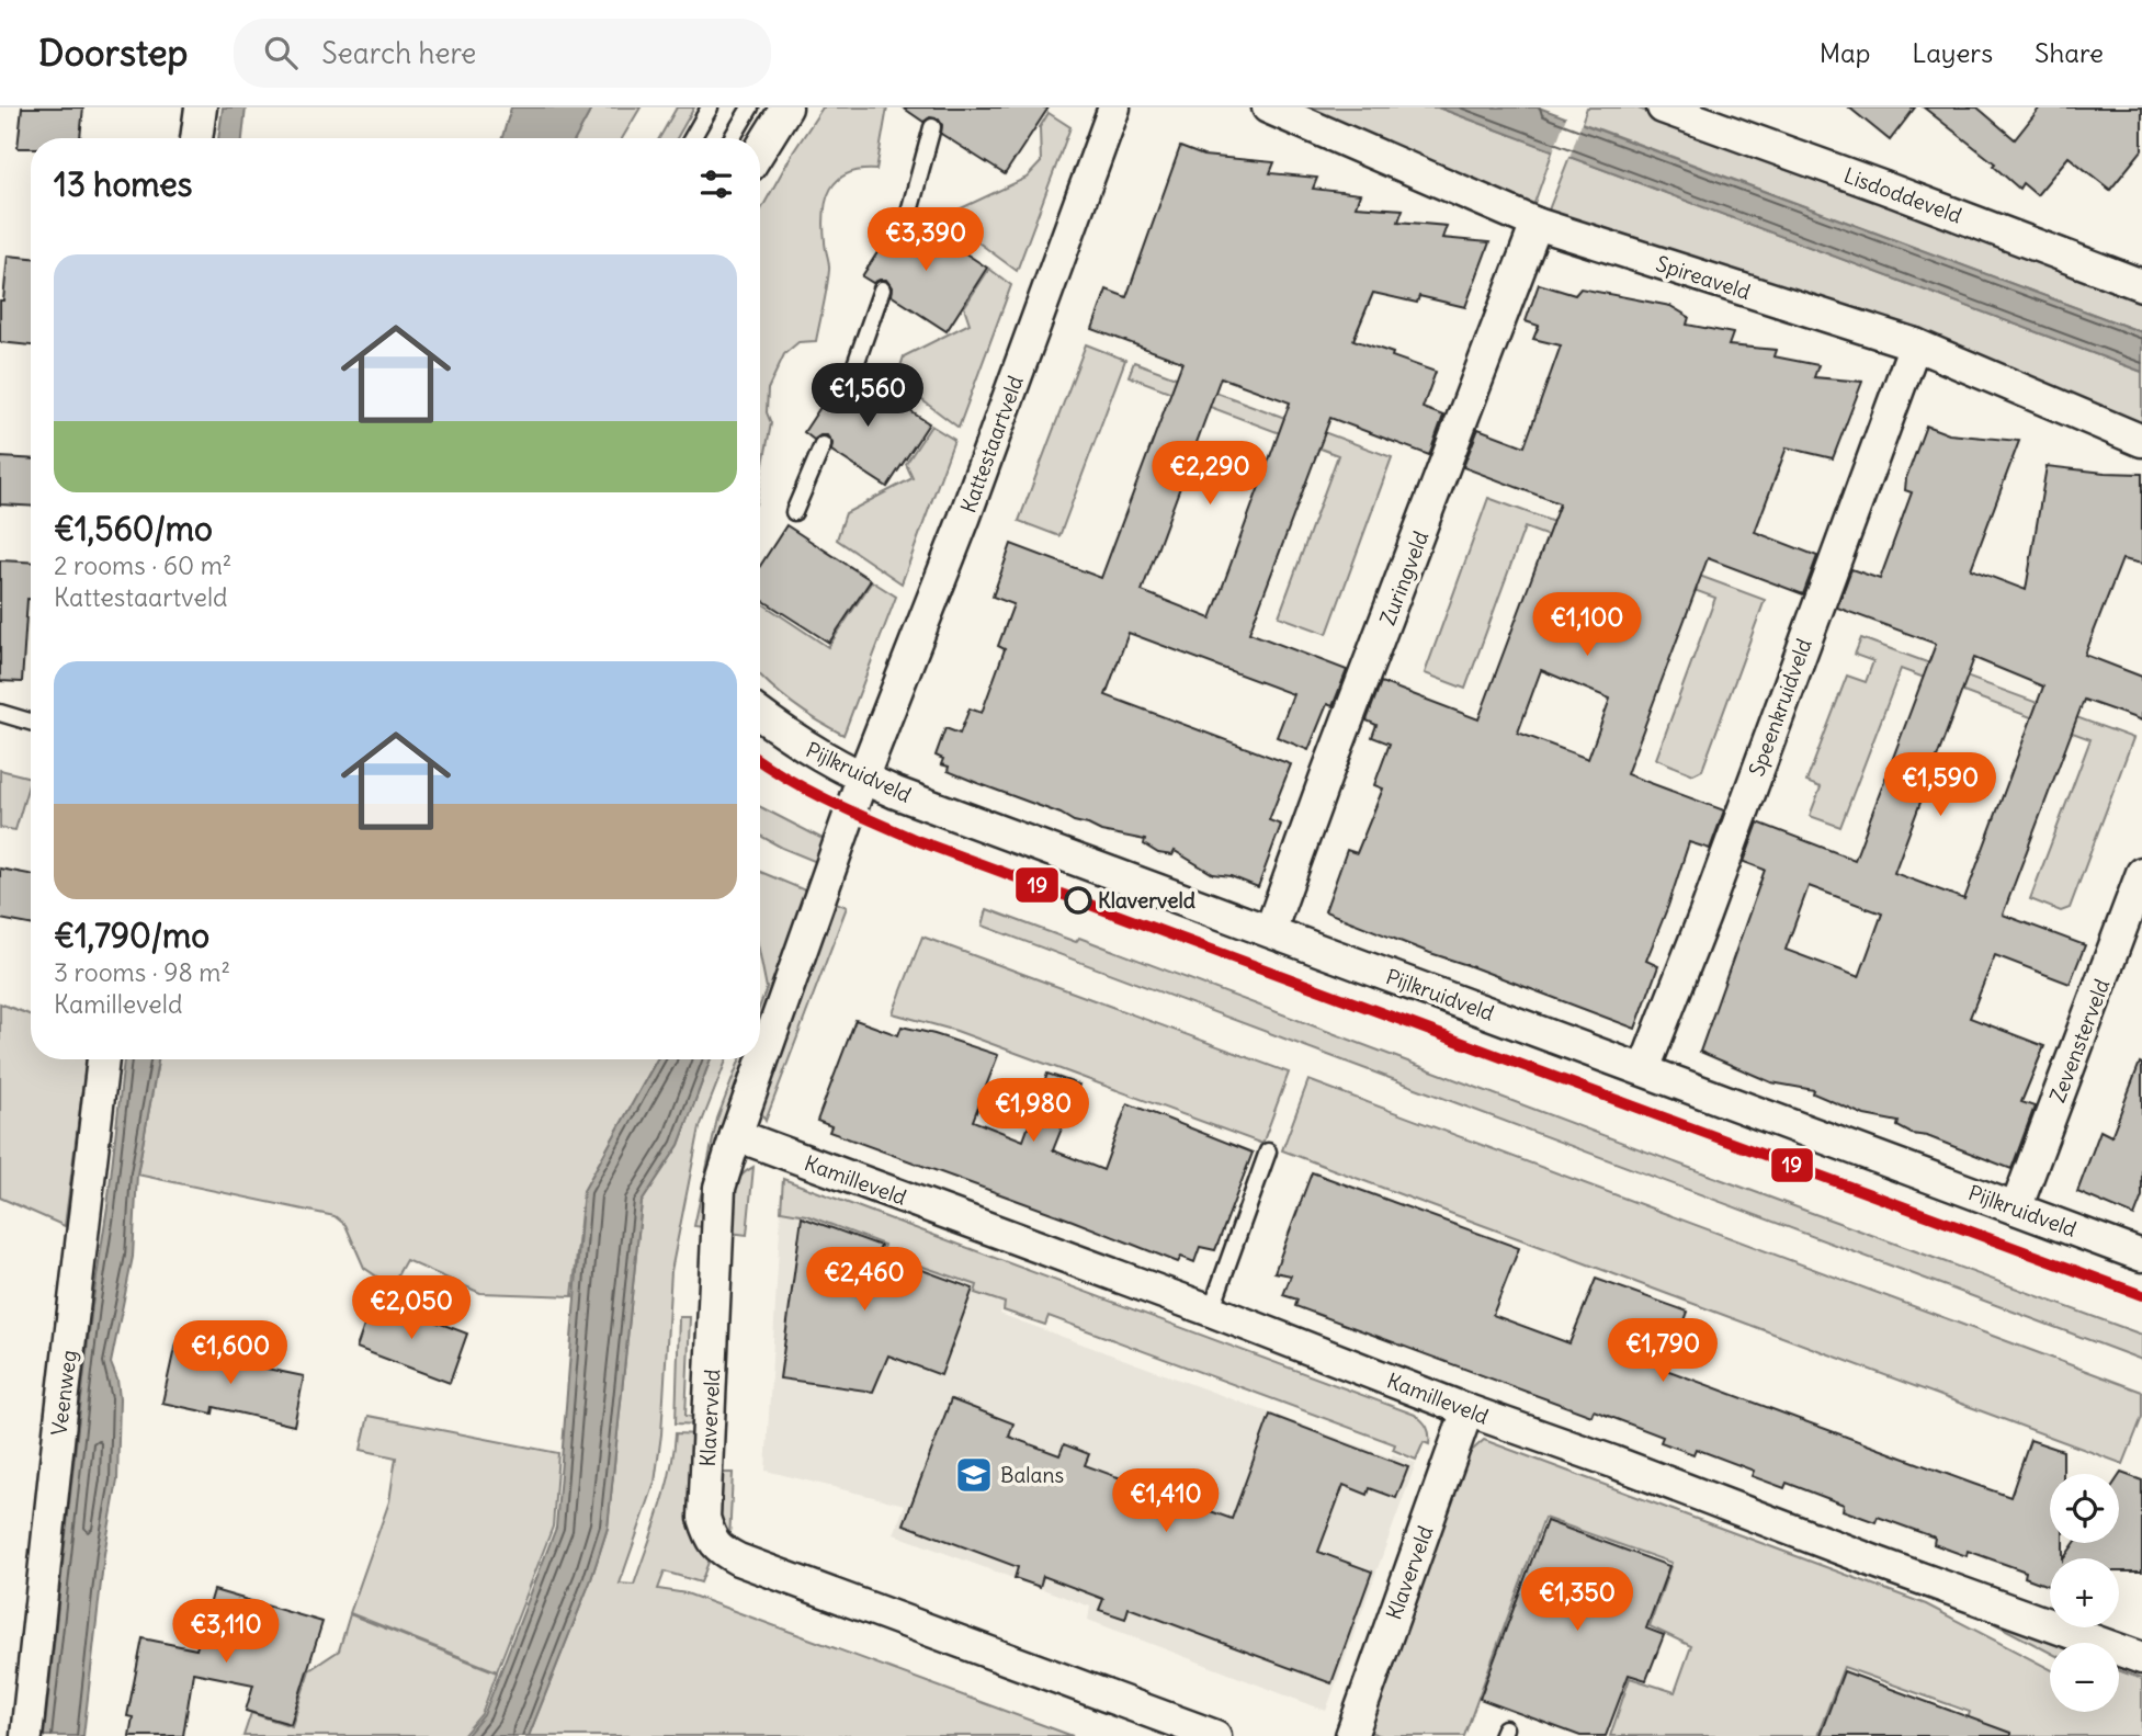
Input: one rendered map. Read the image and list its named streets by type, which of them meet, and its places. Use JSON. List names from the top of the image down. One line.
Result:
{"streets":{"street":["Lisdoddeveld","Spireaveld","Kattestaartveld","Zuringveld","Speenkruidveld","Pijlkruidveld","Zevensterveld","Kamilleveld","Veenweg","Klaverveld"]},"crossings":[["Spireaveld","Zuringveld"],["Spireaveld","Speenkruidveld"],["Kattestaartveld","Pijlkruidveld"],["Kattestaartveld","Klaverveld"],["Zuringveld","Pijlkruidveld"],["Speenkruidveld","Pijlkruidveld"],["Pijlkruidveld","Zevensterveld"],["Pijlkruidveld","Klaverveld"],["Kamilleveld","Klaverveld"]],"places":{"other":["Klaverveld"],"school or university":["Balans"]},"lines":["transit line 19"],"page":{"header":"Doorstep","search":"Search here","nav":["Map","Layers","Share"],"heading":"13 homes","price":["€3,390","€1,560","€2,290","€1,100","€1,590","€1,980","€2,460","€2,050","€1,790","€1,600","€1,410","€1,350","€3,110"],"list":[{"name":"€1,560/mo","note":"2 rooms · 60 m² · Kattestaartveld"},{"name":"€1,790/mo","note":"3 rooms · 98 m² · Kamilleveld"}],"map_buttons":["+","−"]}}
